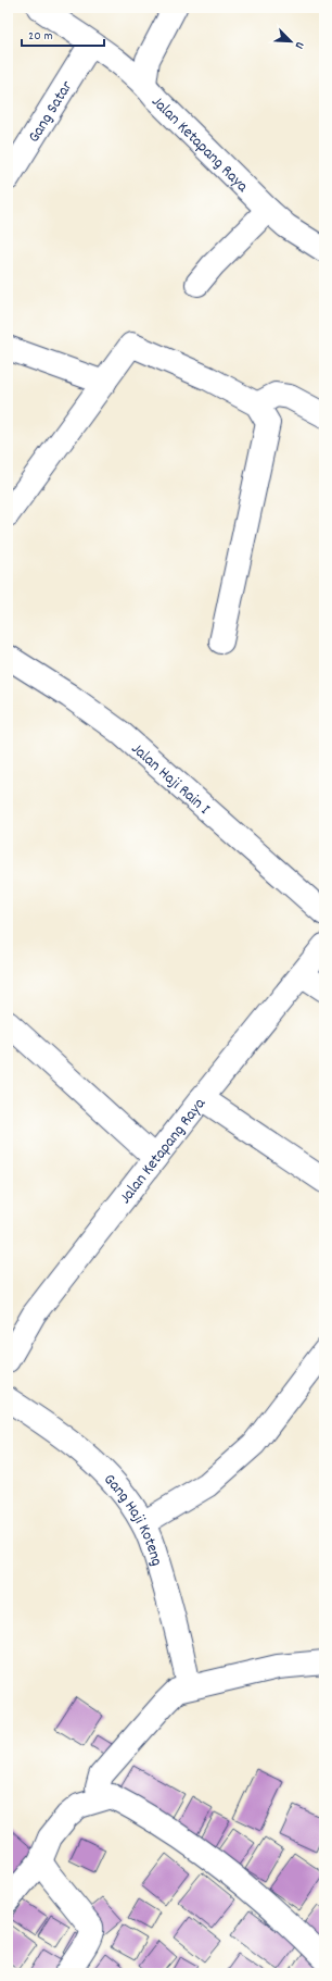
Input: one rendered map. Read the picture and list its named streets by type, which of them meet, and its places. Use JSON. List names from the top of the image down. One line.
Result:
{"streets":{"street":["Gang Satar","Jalan Ketapang Raya","Jalan Haji Rain I","Gang Haji Koteng"]},"scale_bar":"20 m","north":"bottom right"}
